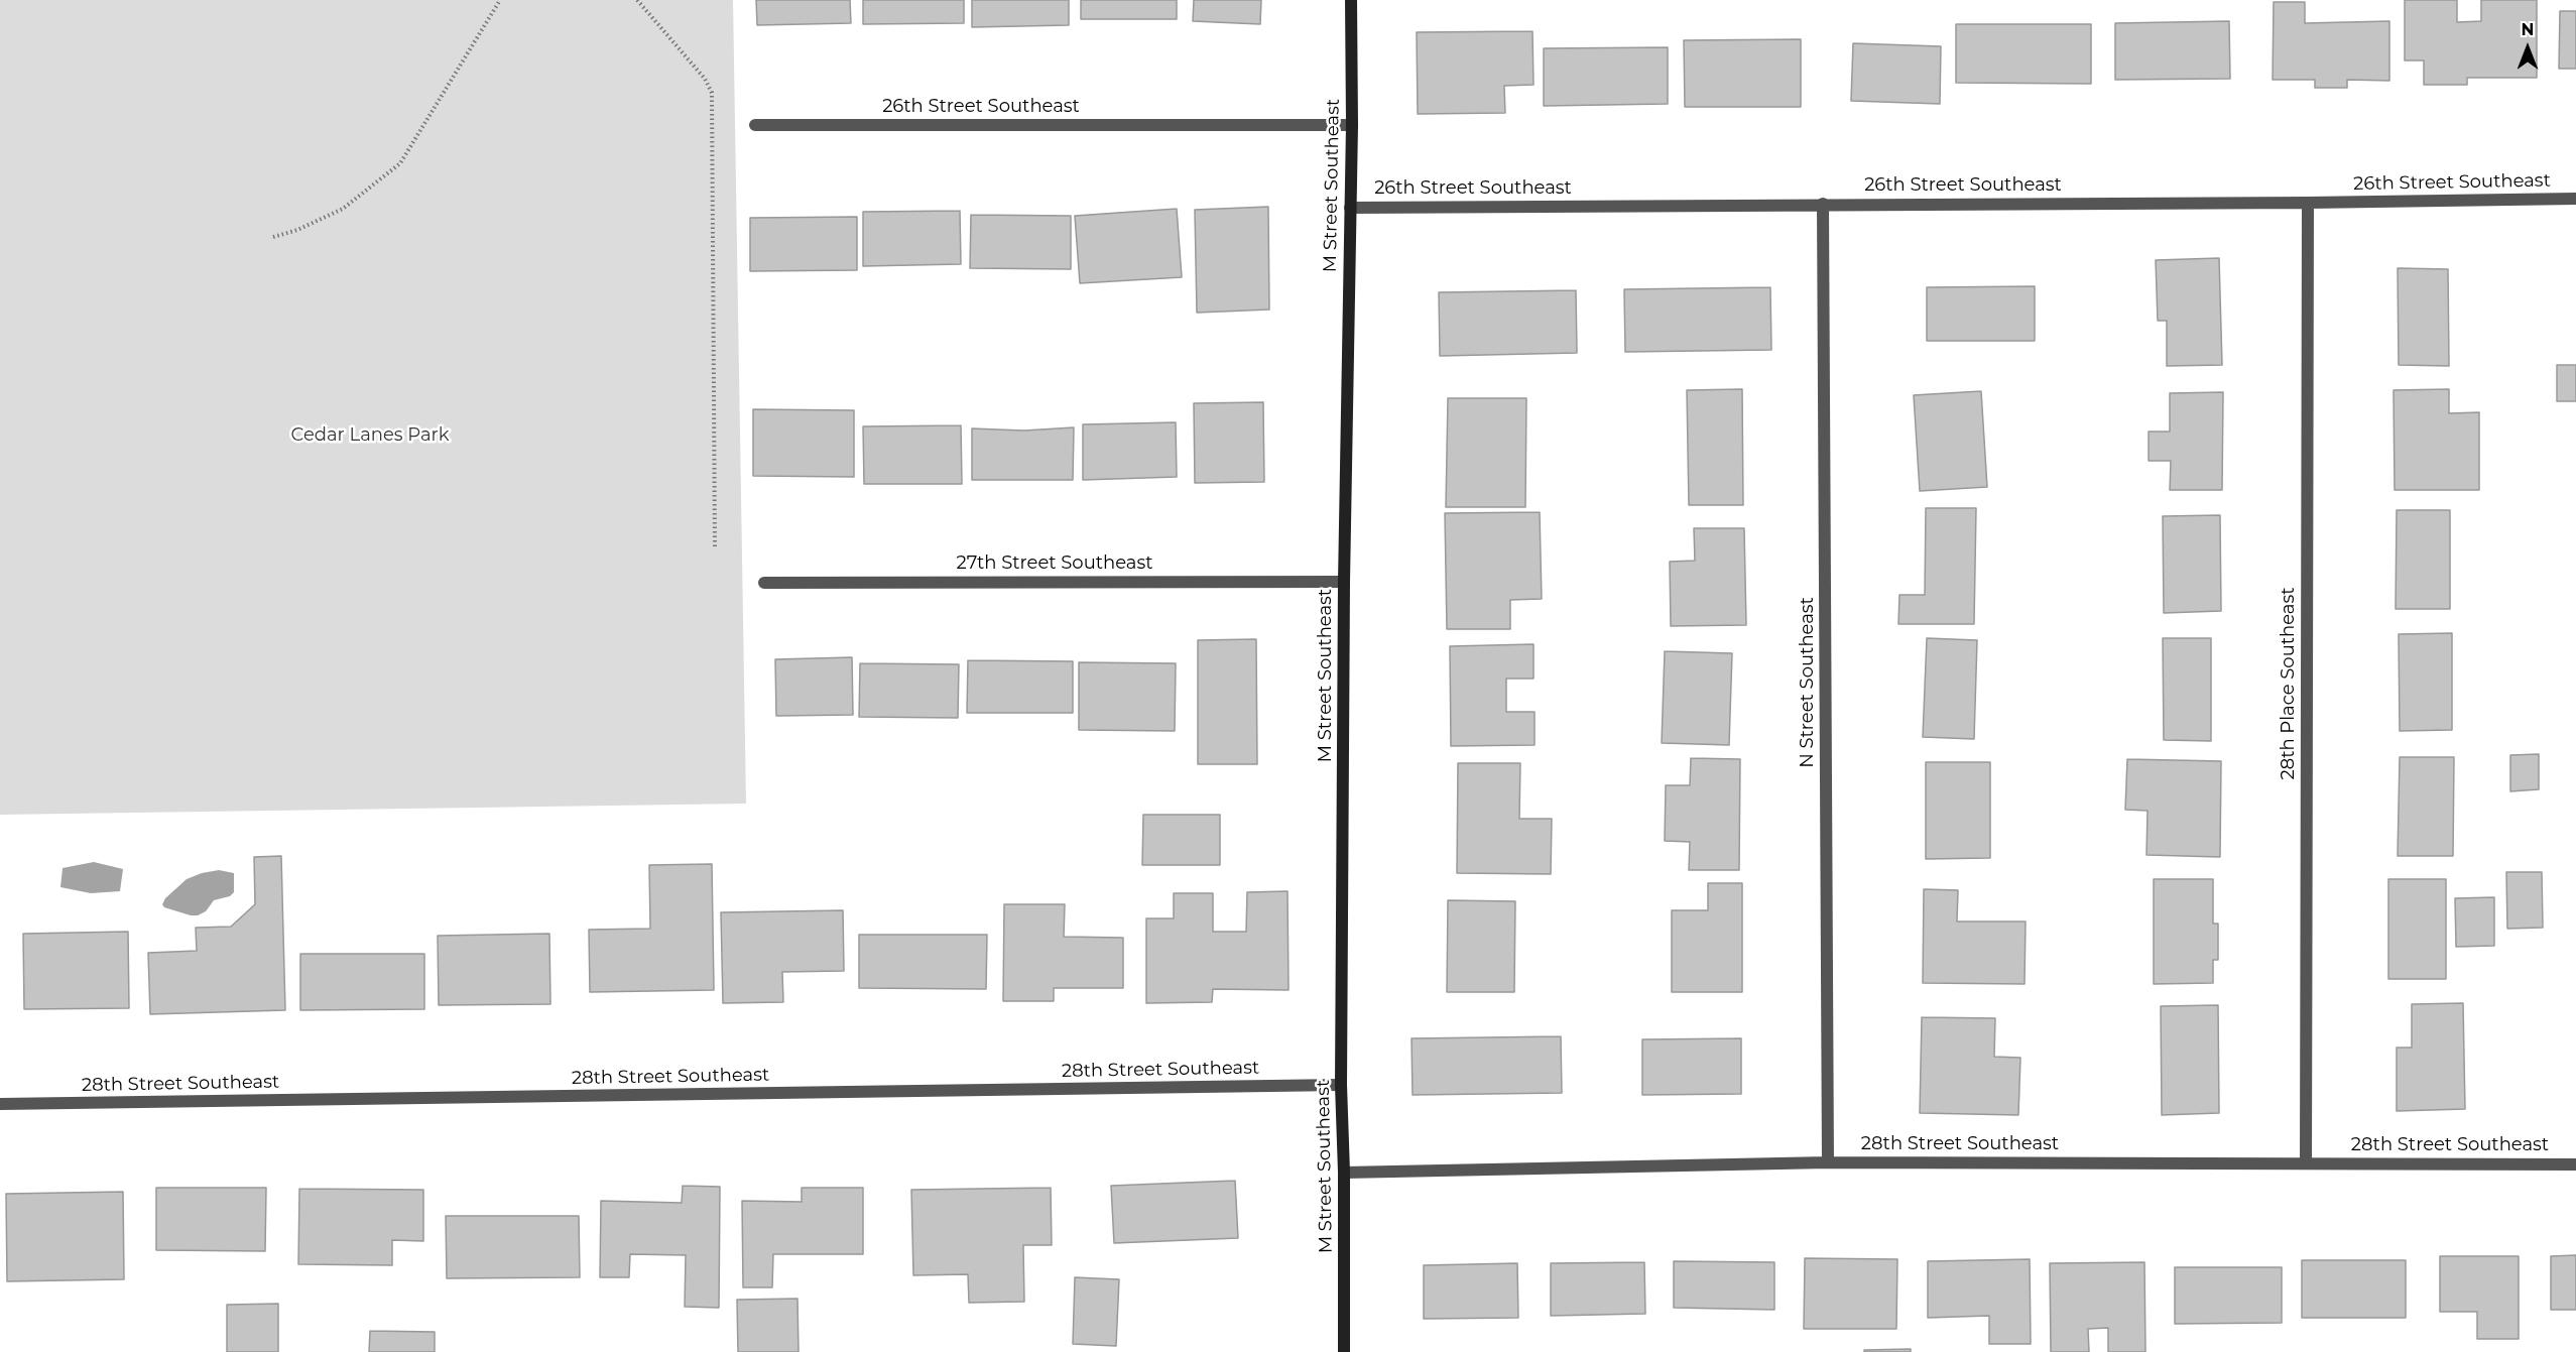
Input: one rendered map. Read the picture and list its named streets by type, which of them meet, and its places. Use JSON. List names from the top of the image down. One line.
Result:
{"streets":{"street":["26th Street Southeast","M Street Southeast","27th Street Southeast","N Street Southeast","28th Place Southeast","28th Street Southeast"]},"crossings":[["26th Street Southeast","M Street Southeast"],["26th Street Southeast","N Street Southeast"],["26th Street Southeast","28th Place Southeast"],["M Street Southeast","27th Street Southeast"],["M Street Southeast","28th Street Southeast"],["N Street Southeast","28th Street Southeast"],["28th Place Southeast","28th Street Southeast"]],"parks":["Cedar Lanes Park"],"north":"top"}
